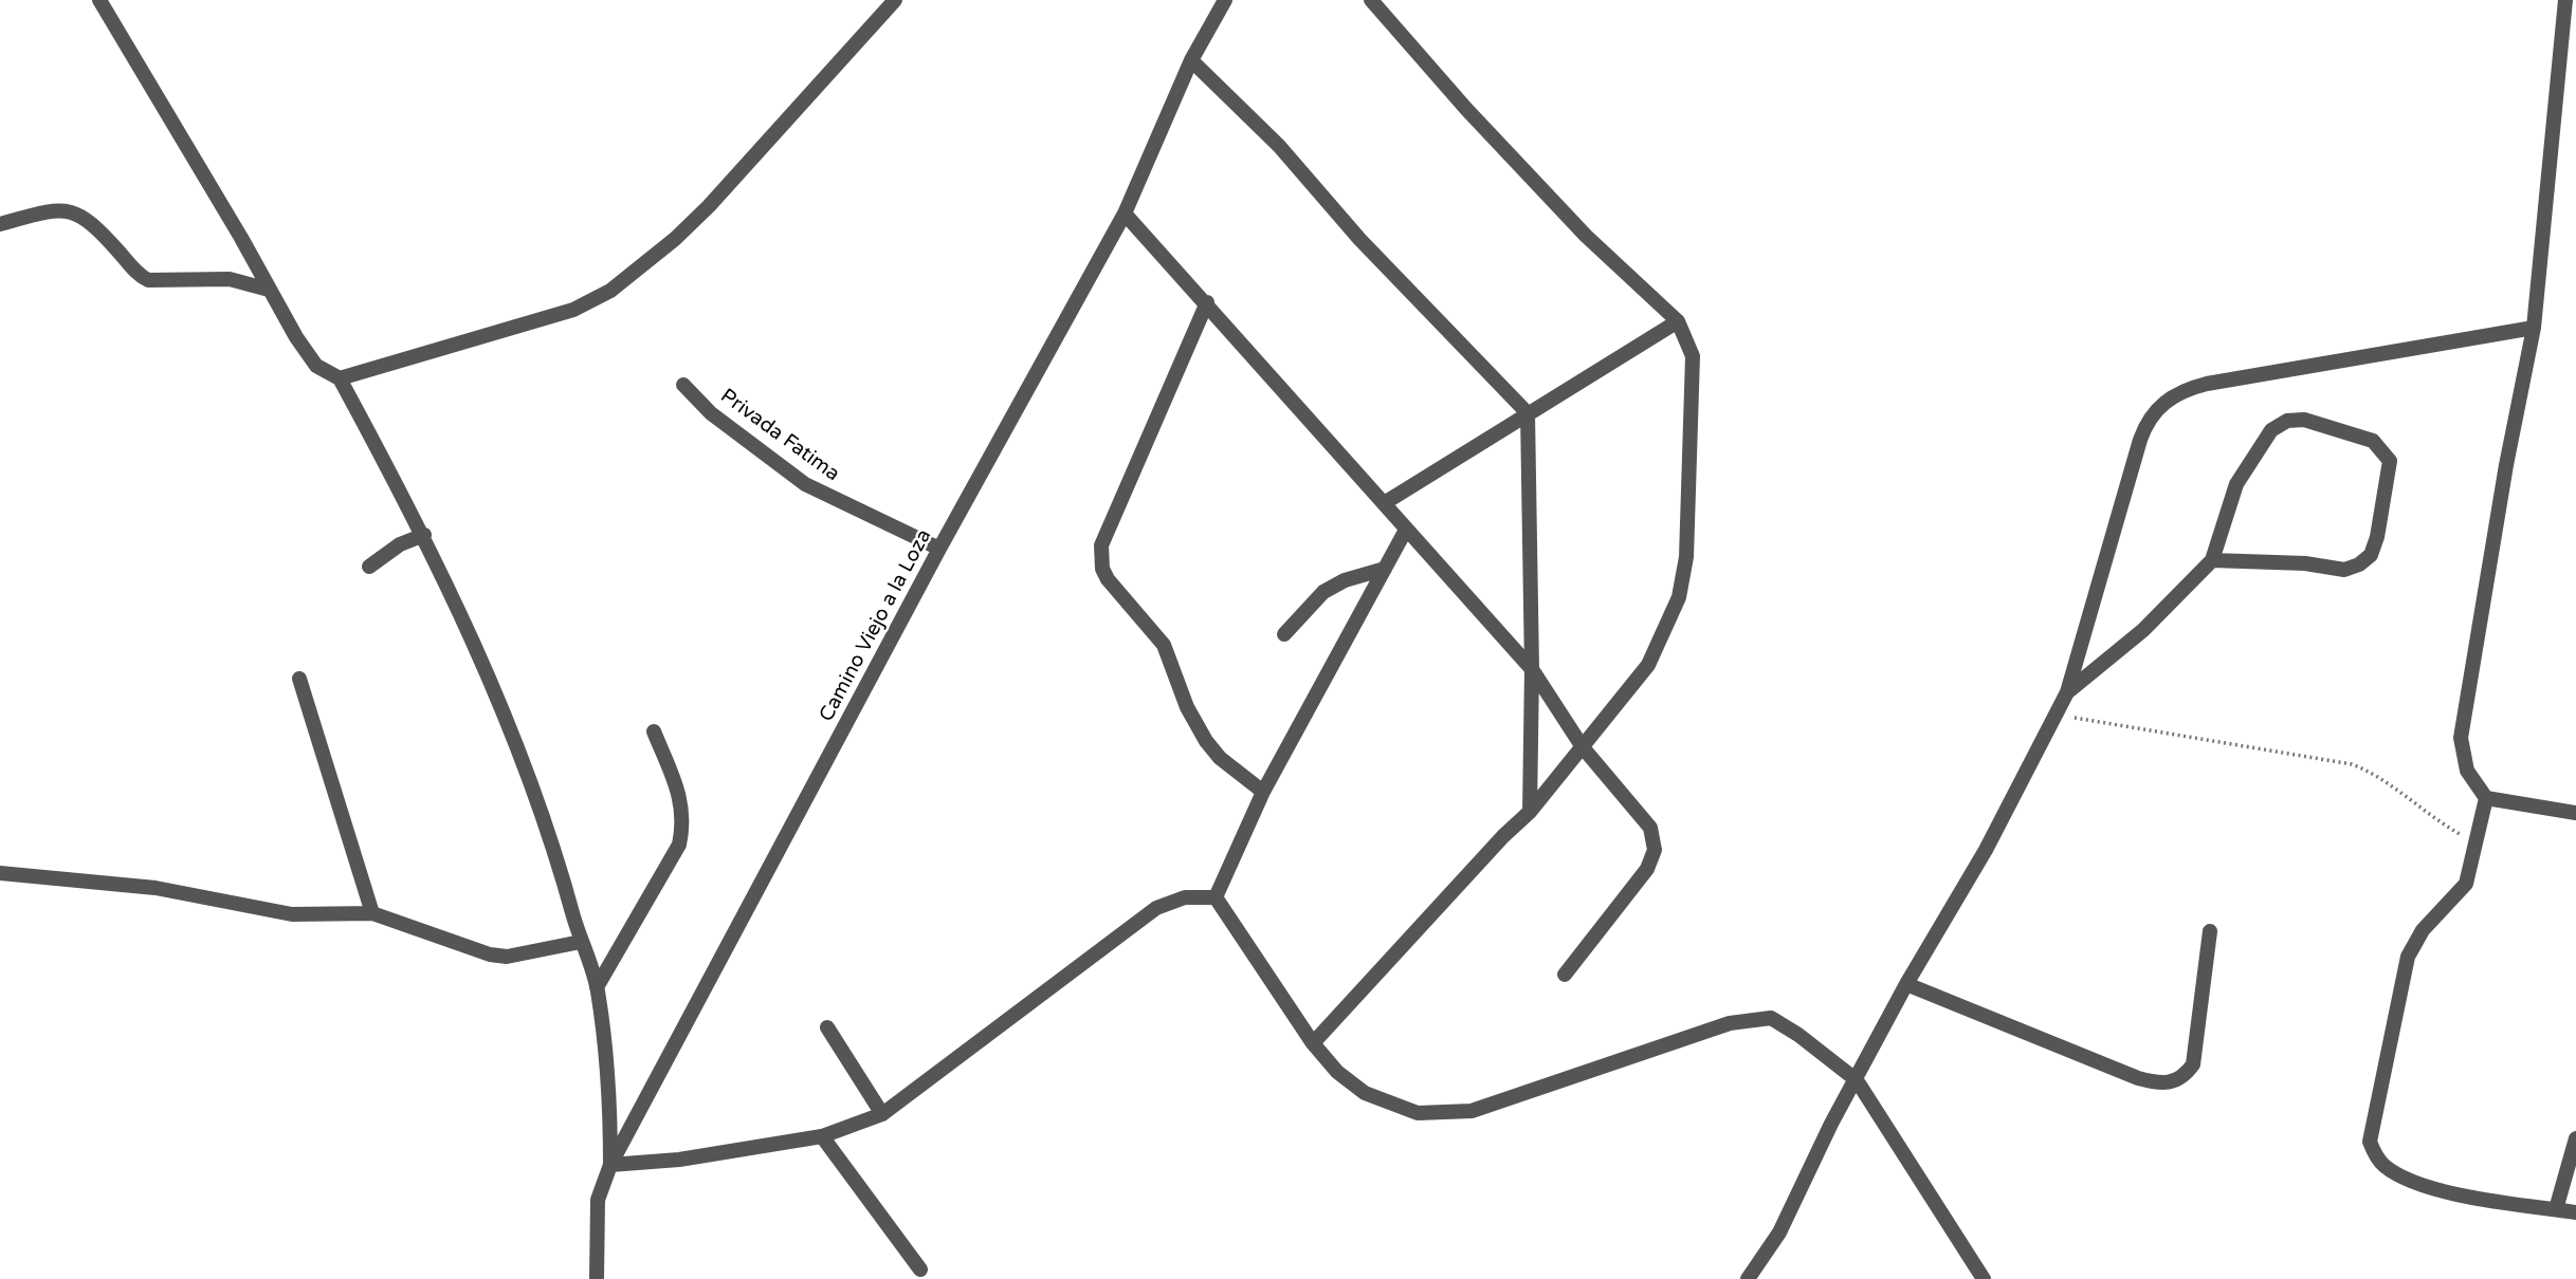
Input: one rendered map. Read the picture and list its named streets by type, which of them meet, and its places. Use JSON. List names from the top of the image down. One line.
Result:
{"streets":{"street":["Privada Fatima","Camino Viejo a la Loza"]},"crossings":[["Privada Fatima","Camino Viejo a la Loza"]]}
